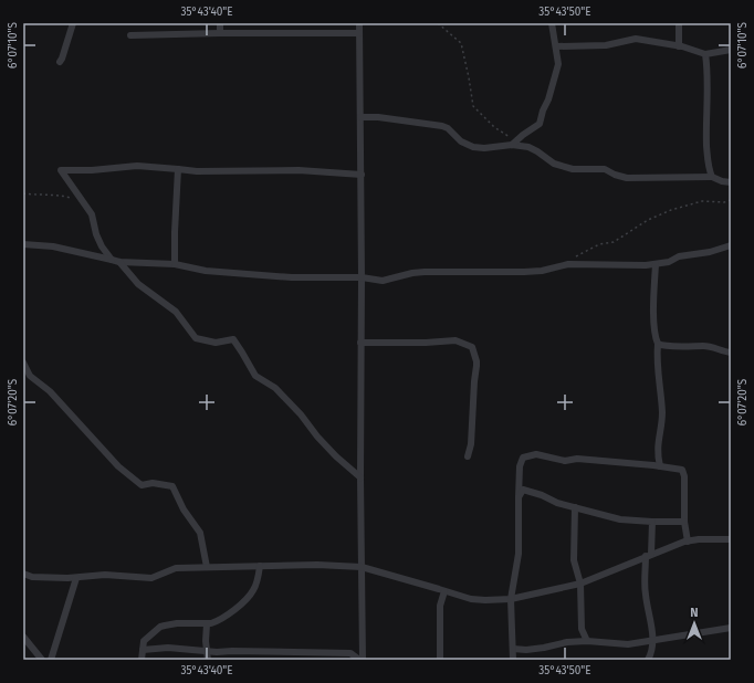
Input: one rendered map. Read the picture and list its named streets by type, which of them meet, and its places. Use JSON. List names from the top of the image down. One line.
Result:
{"north":"top","coordinates":["35°43'40\"E","35°43'50\"E","6°07'10\"S","6°07'20\"S"]}
